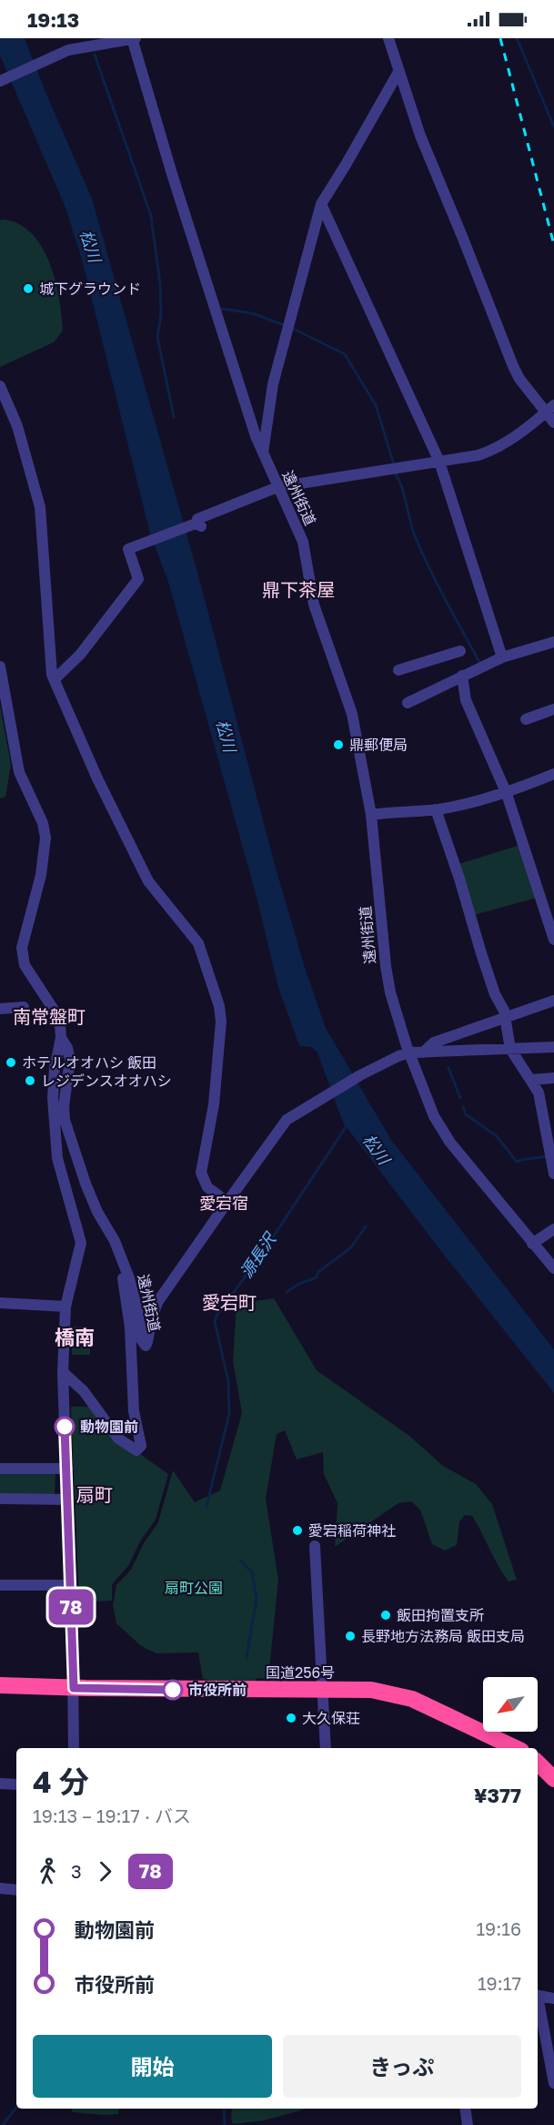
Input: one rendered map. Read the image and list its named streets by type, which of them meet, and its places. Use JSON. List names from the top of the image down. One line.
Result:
{"streets":{"highway":["国道256号"],"street":["遠州街道"]},"districts":["鼎下茶屋","南常盤町","愛宕宿","愛宕町","橋南","扇町"],"water":["松川","源長沢"],"parks":["扇町公園"],"places":["城下グラウンド","鼎郵便局","ホテルオオハシ 飯田","レジデンスオオハシ","動物園前","愛宕稲荷神社","飯田拘置支所","長野地方法務局 飯田支局","市役所前","大久保荘"],"lines":["bus line 78"],"north":"bottom left","page":{"status":"19:13","on_map":"78","heading":["4 分","19:13 – 19:17 · バス","¥377"],"legs":["3","78"],"list":[{"name":"動物園前","value":"19:16"},{"name":"市役所前","value":"19:17"}],"buttons":["開始","きっぷ"]}}
